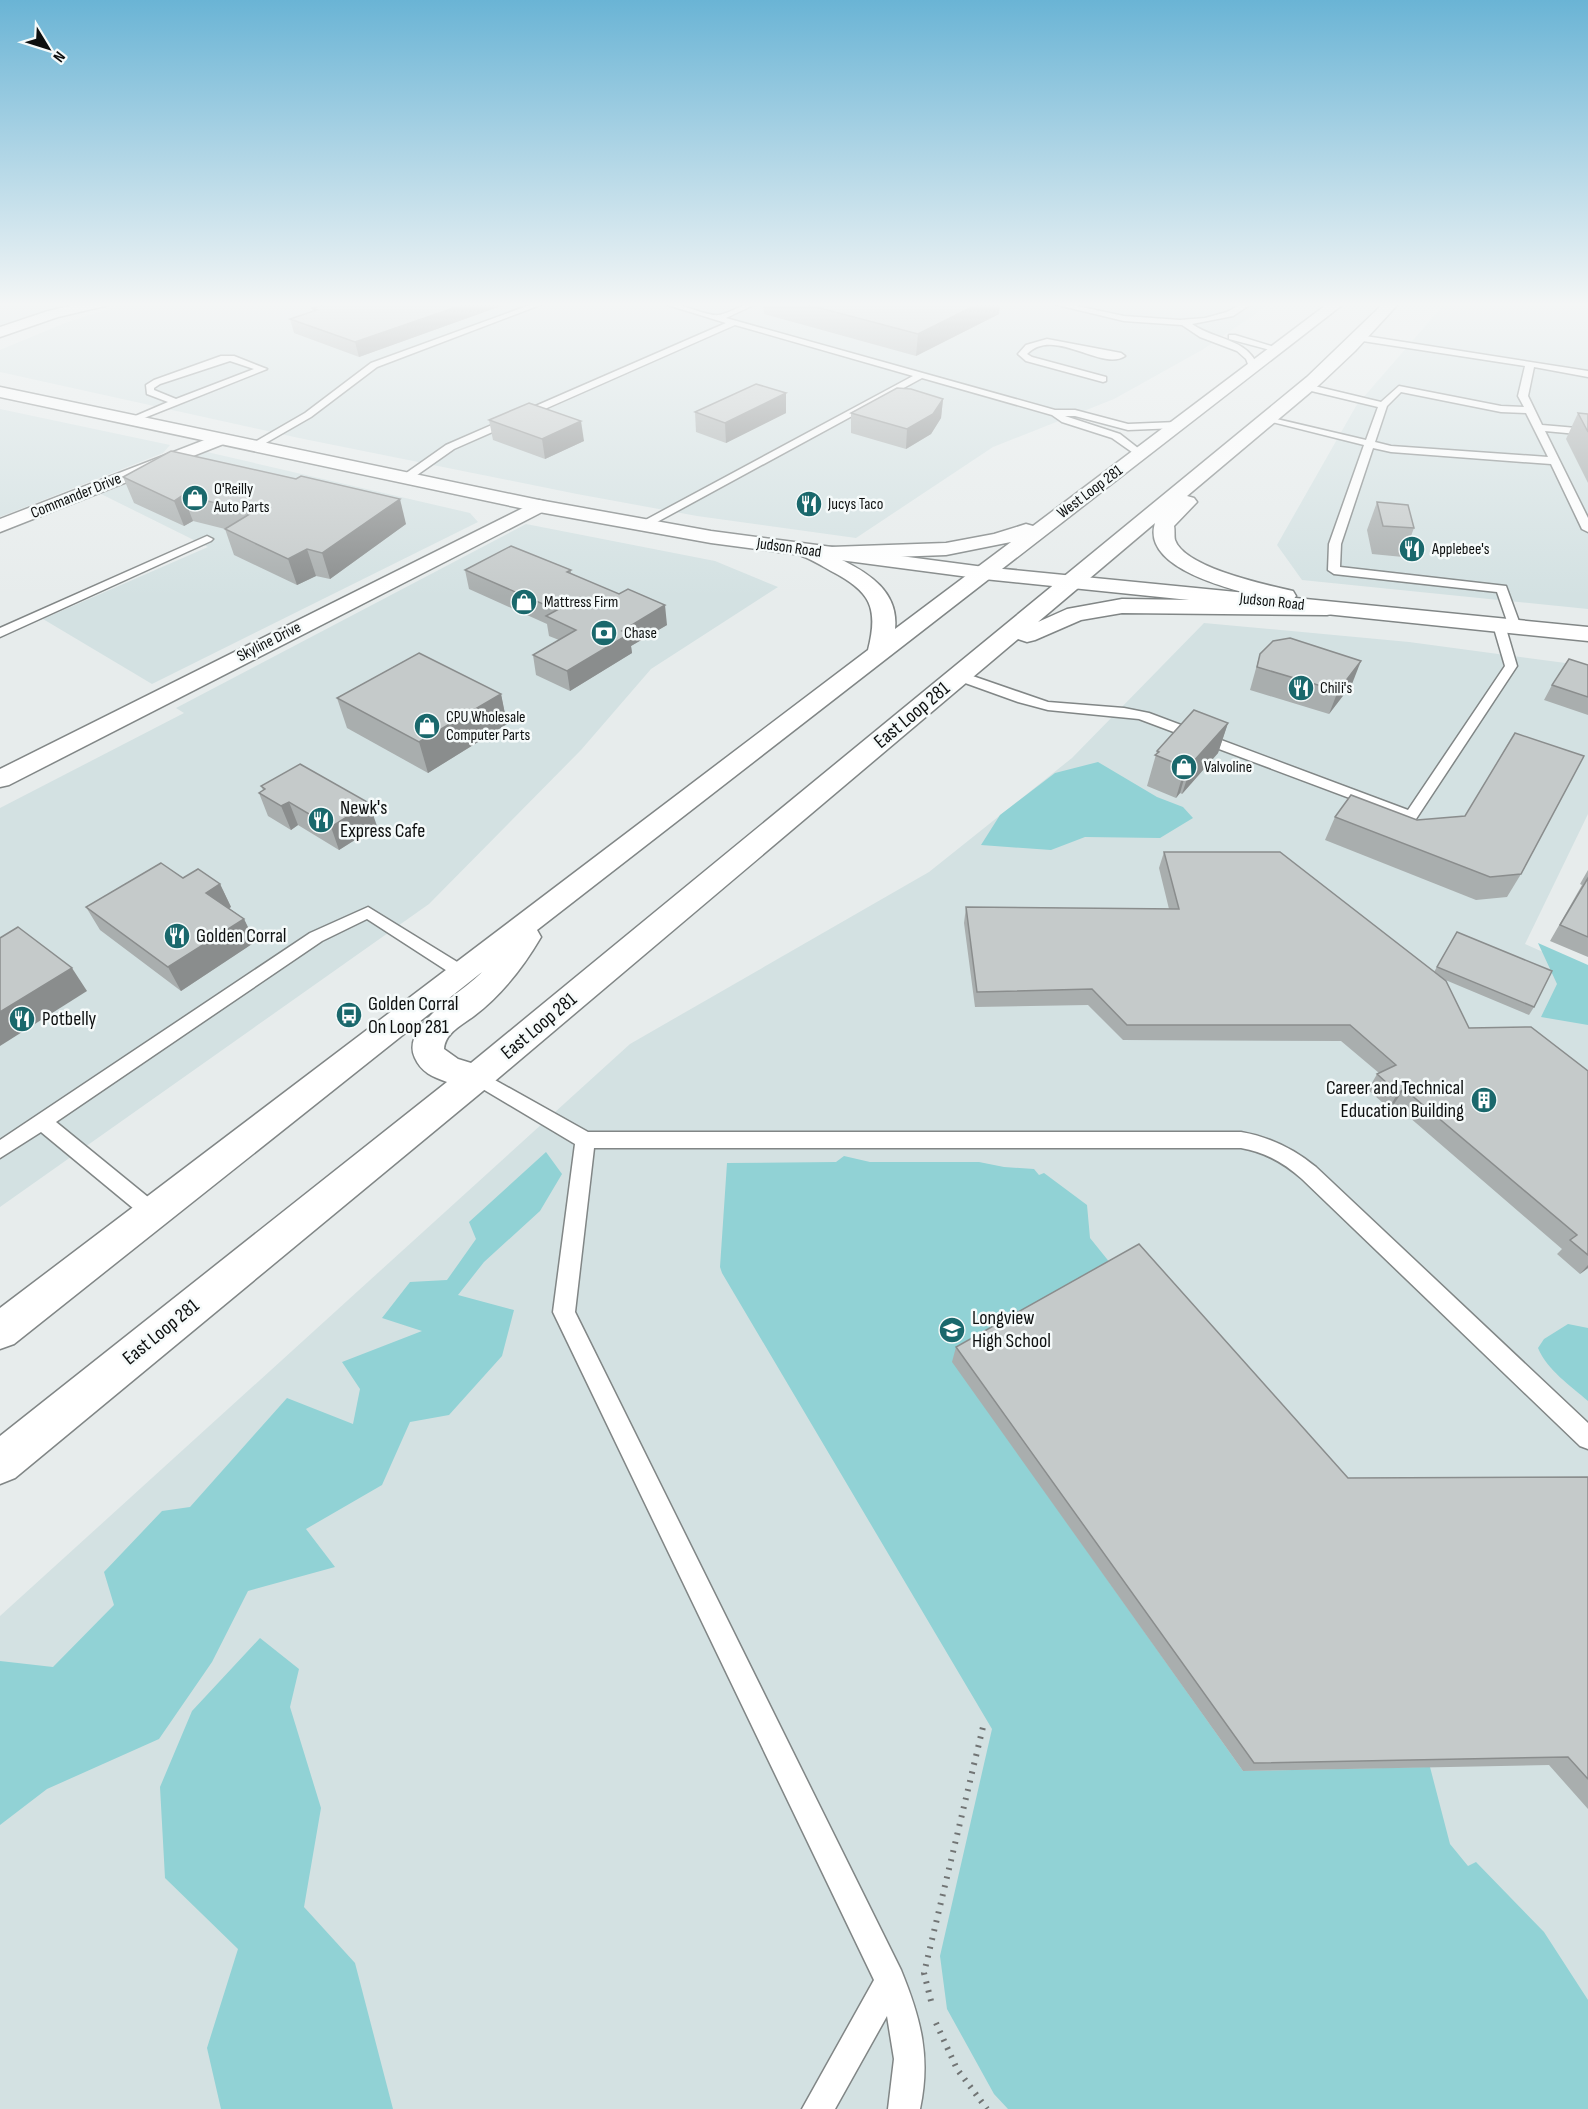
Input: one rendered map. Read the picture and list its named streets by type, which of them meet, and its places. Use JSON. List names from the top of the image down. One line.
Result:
{"streets":{"main road":["West Loop 281","Commander Drive","Judson Road","Skyline Drive","East Loop 281"]},"crossings":[["West Loop 281","Judson Road"],["Commander Drive","Judson Road"],["Judson Road","Skyline Drive"],["Judson Road","East Loop 281"]],"places":{"shop":["O'Reilly Auto Parts","Mattress Firm","CPU Wholesale Computer Parts","Valvoline"],"restaurant":["Jucys Taco","Applebee's","Chili's","Newk's Express Cafe","Golden Corral","Potbelly"],"bank":["Chase"],"bus stop":["Golden Corral On Loop 281"],"building":["Career and Technical Education Building"],"school or university":["Longview High School"]},"north":"bottom right"}
